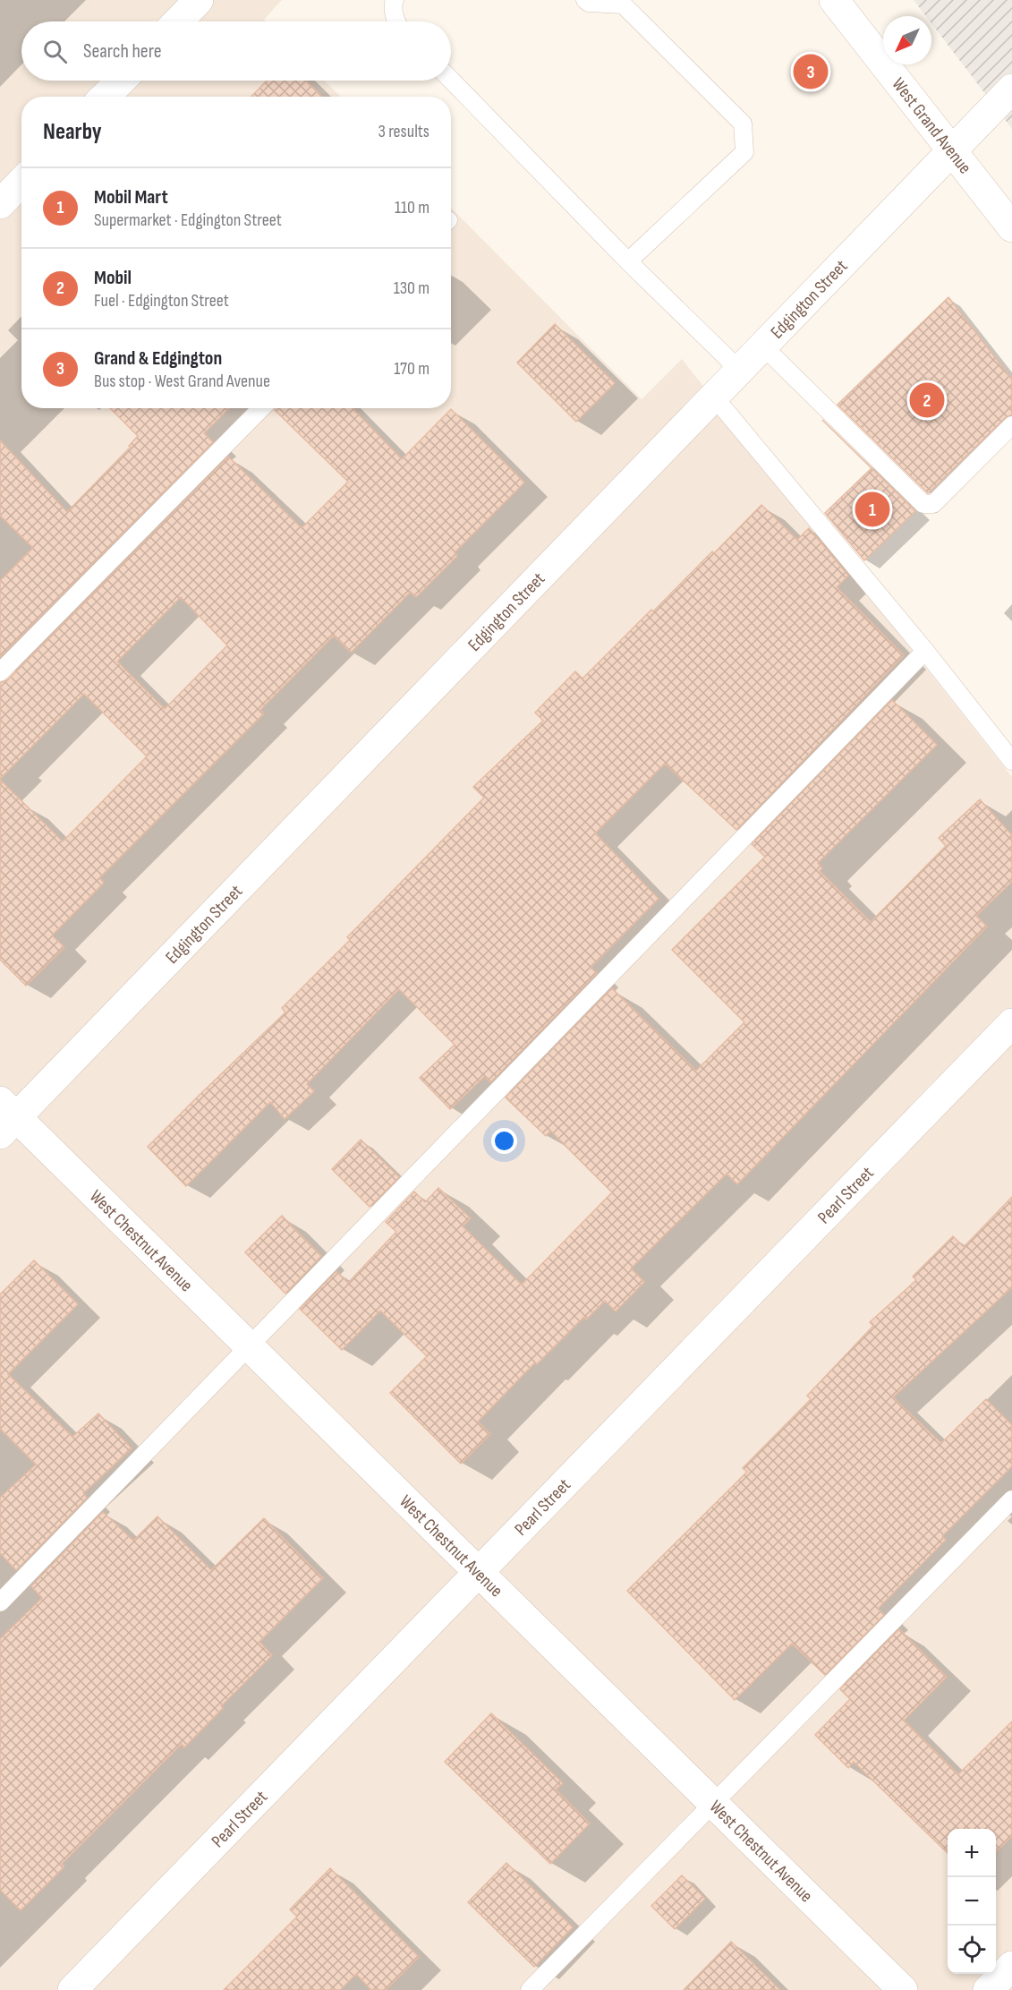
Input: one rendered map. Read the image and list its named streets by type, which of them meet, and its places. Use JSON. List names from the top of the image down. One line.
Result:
{"streets":{"street":["West Grand Avenue","Edgington Street","Pearl Street","West Chestnut Avenue"]},"crossings":[["West Grand Avenue","Edgington Street"],["Edgington Street","West Chestnut Avenue"],["Pearl Street","West Chestnut Avenue"]],"north":"bottom left","page":{"search":"Search here","pins":["3","2","1"],"heading":["Nearby","3 results"],"list":[{"mark":"1","name":"Mobil Mart","note":"Supermarket · Edgington Street","value":"110 m"},{"mark":"2","name":"Mobil","note":"Fuel · Edgington Street","value":"130 m"},{"mark":"3","name":"Grand & Edgington","note":"Bus stop · West Grand Avenue","value":"170 m"}],"map_buttons":["+","−"]}}
